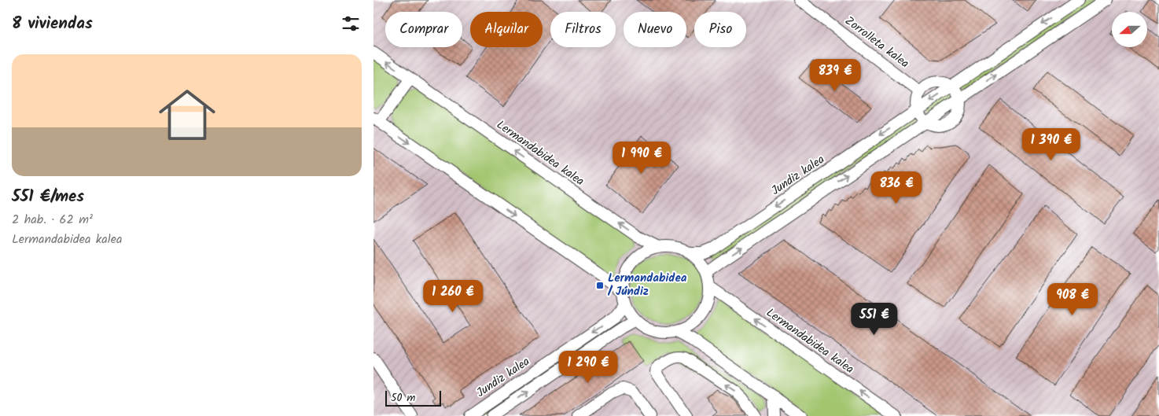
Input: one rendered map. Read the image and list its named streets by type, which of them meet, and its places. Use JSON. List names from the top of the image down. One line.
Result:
{"streets":{"street":["Zorrolleta kalea","Lermandabidea kalea","Jundiz kalea"]},"crossings":[["Lermandabidea kalea","Jundiz kalea"]],"places":{"transit":["Lermandabidea / Júndiz"]},"scale_bar":"50 m","north":"left","page":{"heading":"8 viviendas","chip":["Comprar","Alquilar","Filtros","Nuevo","Piso"],"list":[{"name":"551 €/mes","note":"2 hab. · 62 m² · Lermandabidea kalea"}],"price":["839 €","1 390 €","1 990 €","836 €","1 260 €","908 €","551 €","1 290 €"],"scale":"50 m"}}
